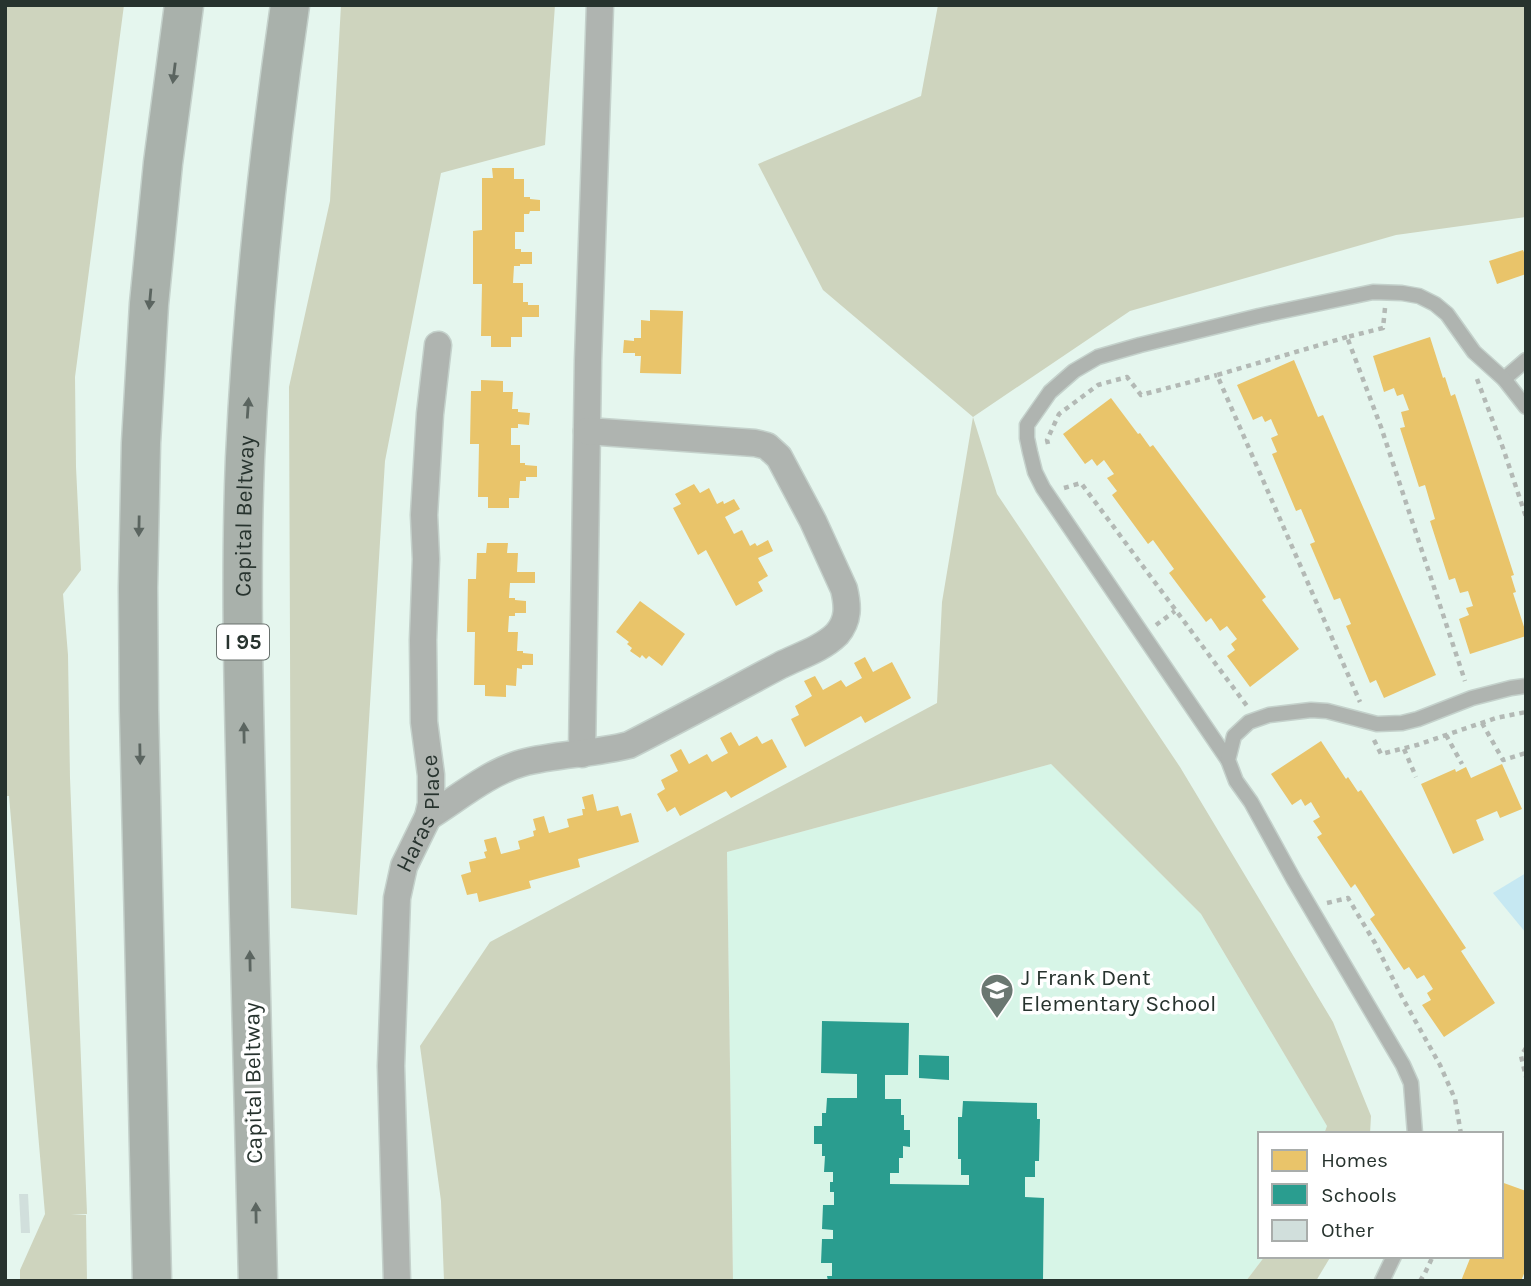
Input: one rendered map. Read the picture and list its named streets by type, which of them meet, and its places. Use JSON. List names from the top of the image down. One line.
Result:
{"streets":{"highway":["Capital Beltway","I 95"],"street":["Haras Place"]},"places":{"school or university":["J Frank Dent Elementary School"]},"legend":["Homes","Schools","Other"]}
